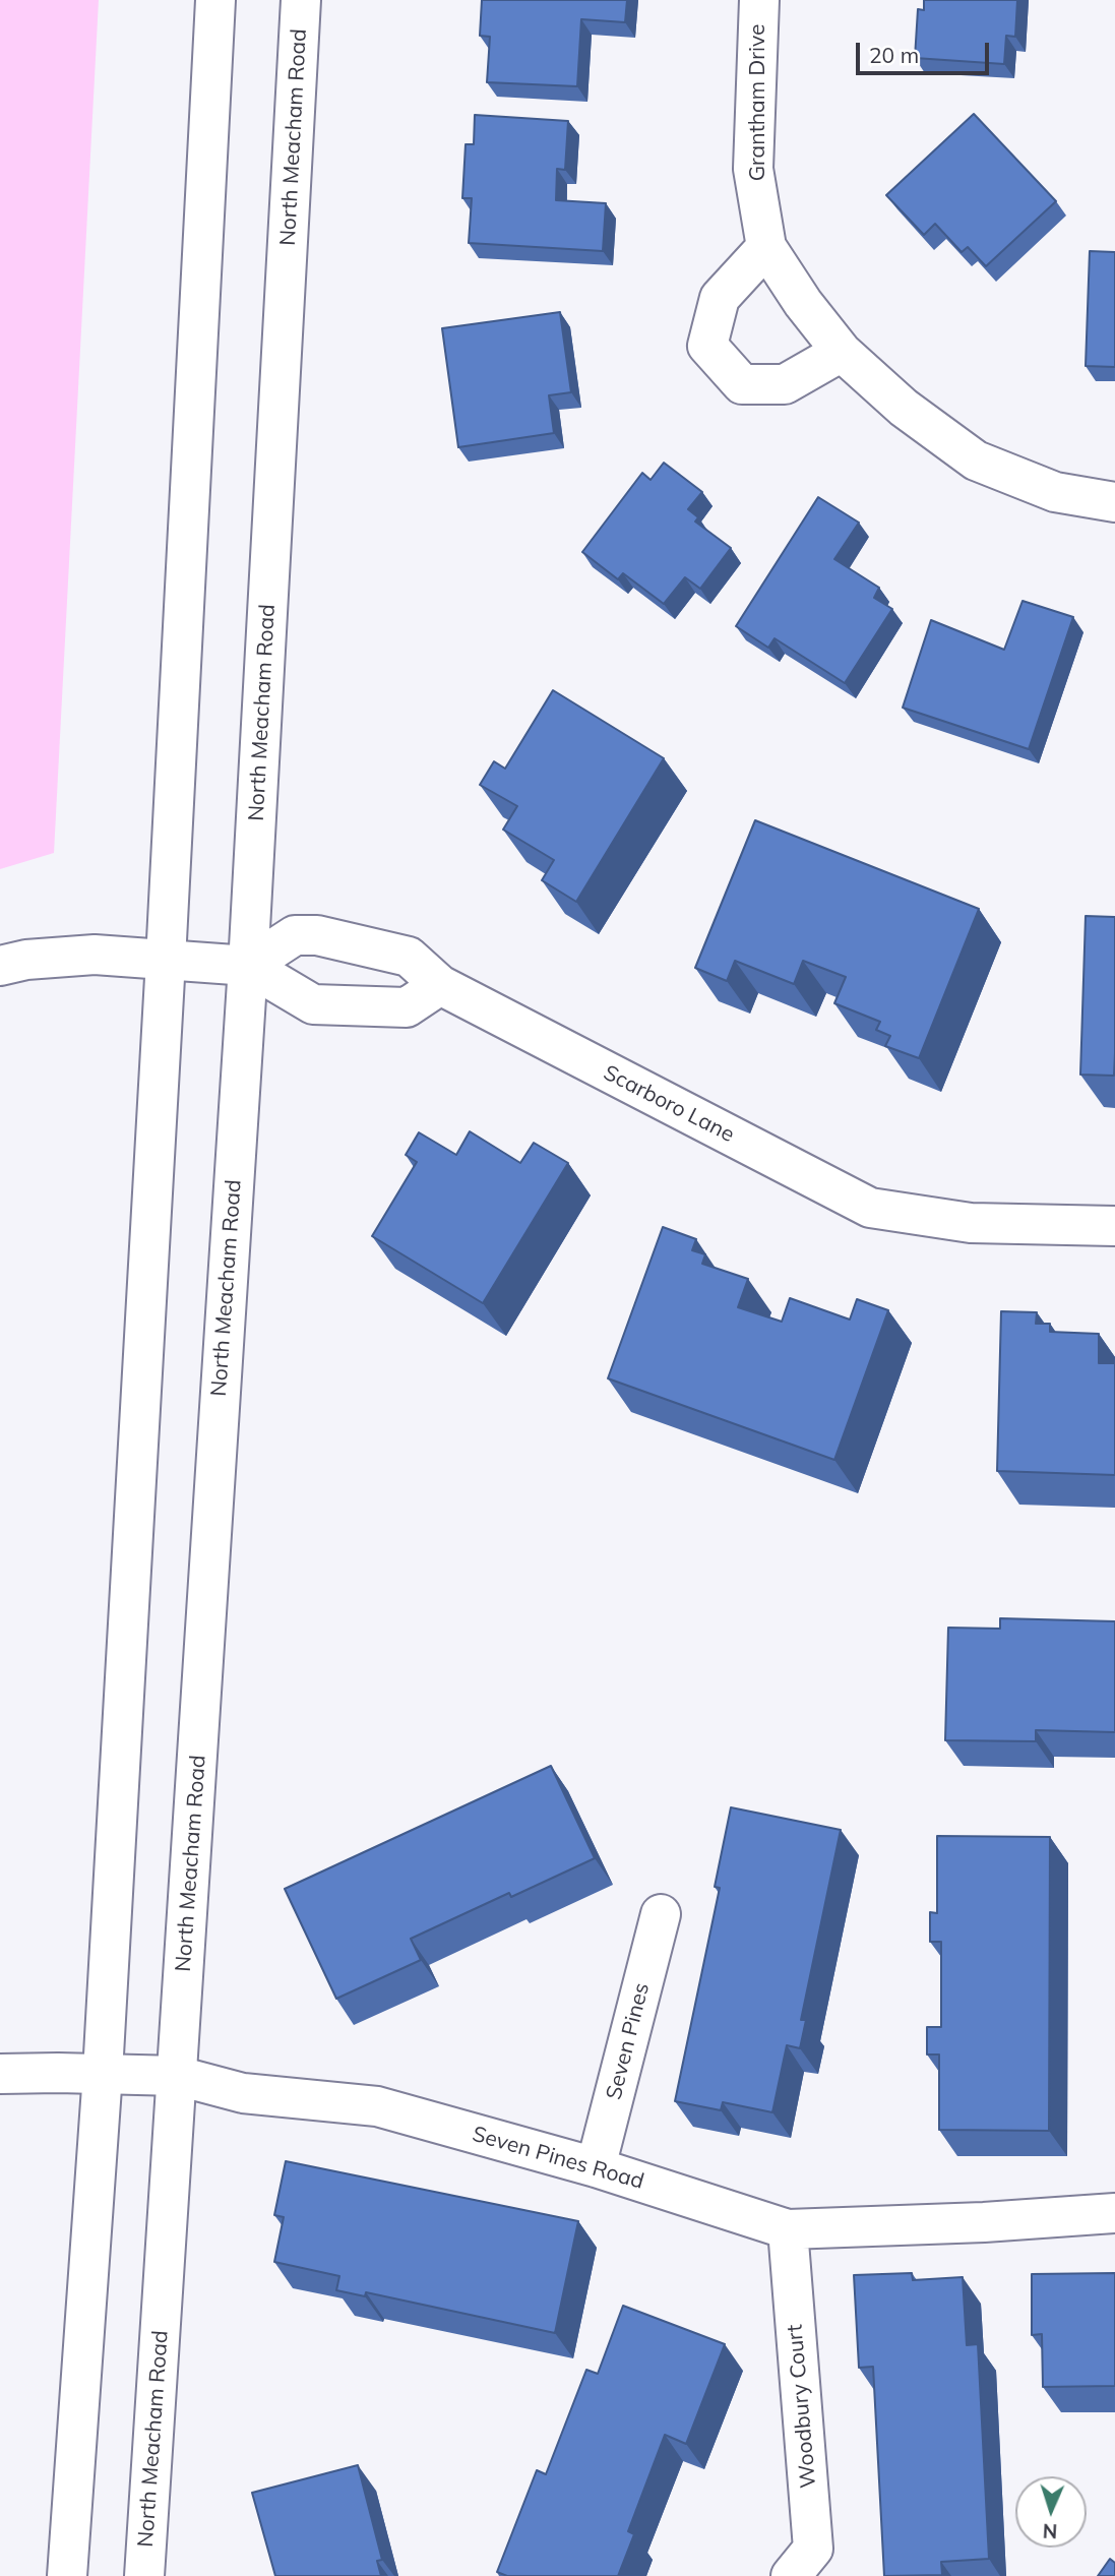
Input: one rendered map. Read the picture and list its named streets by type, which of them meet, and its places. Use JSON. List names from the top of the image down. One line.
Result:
{"streets":{"main road":["Grantham Drive","North Meacham Road","Scarboro Lane","Seven Pines","Seven Pines Road","Woodbury Court"]},"crossings":[["North Meacham Road","Scarboro Lane"],["North Meacham Road","Seven Pines Road"],["Seven Pines","Seven Pines Road"],["Seven Pines Road","Woodbury Court"]],"scale_bar":"20 m","north":"bottom"}
